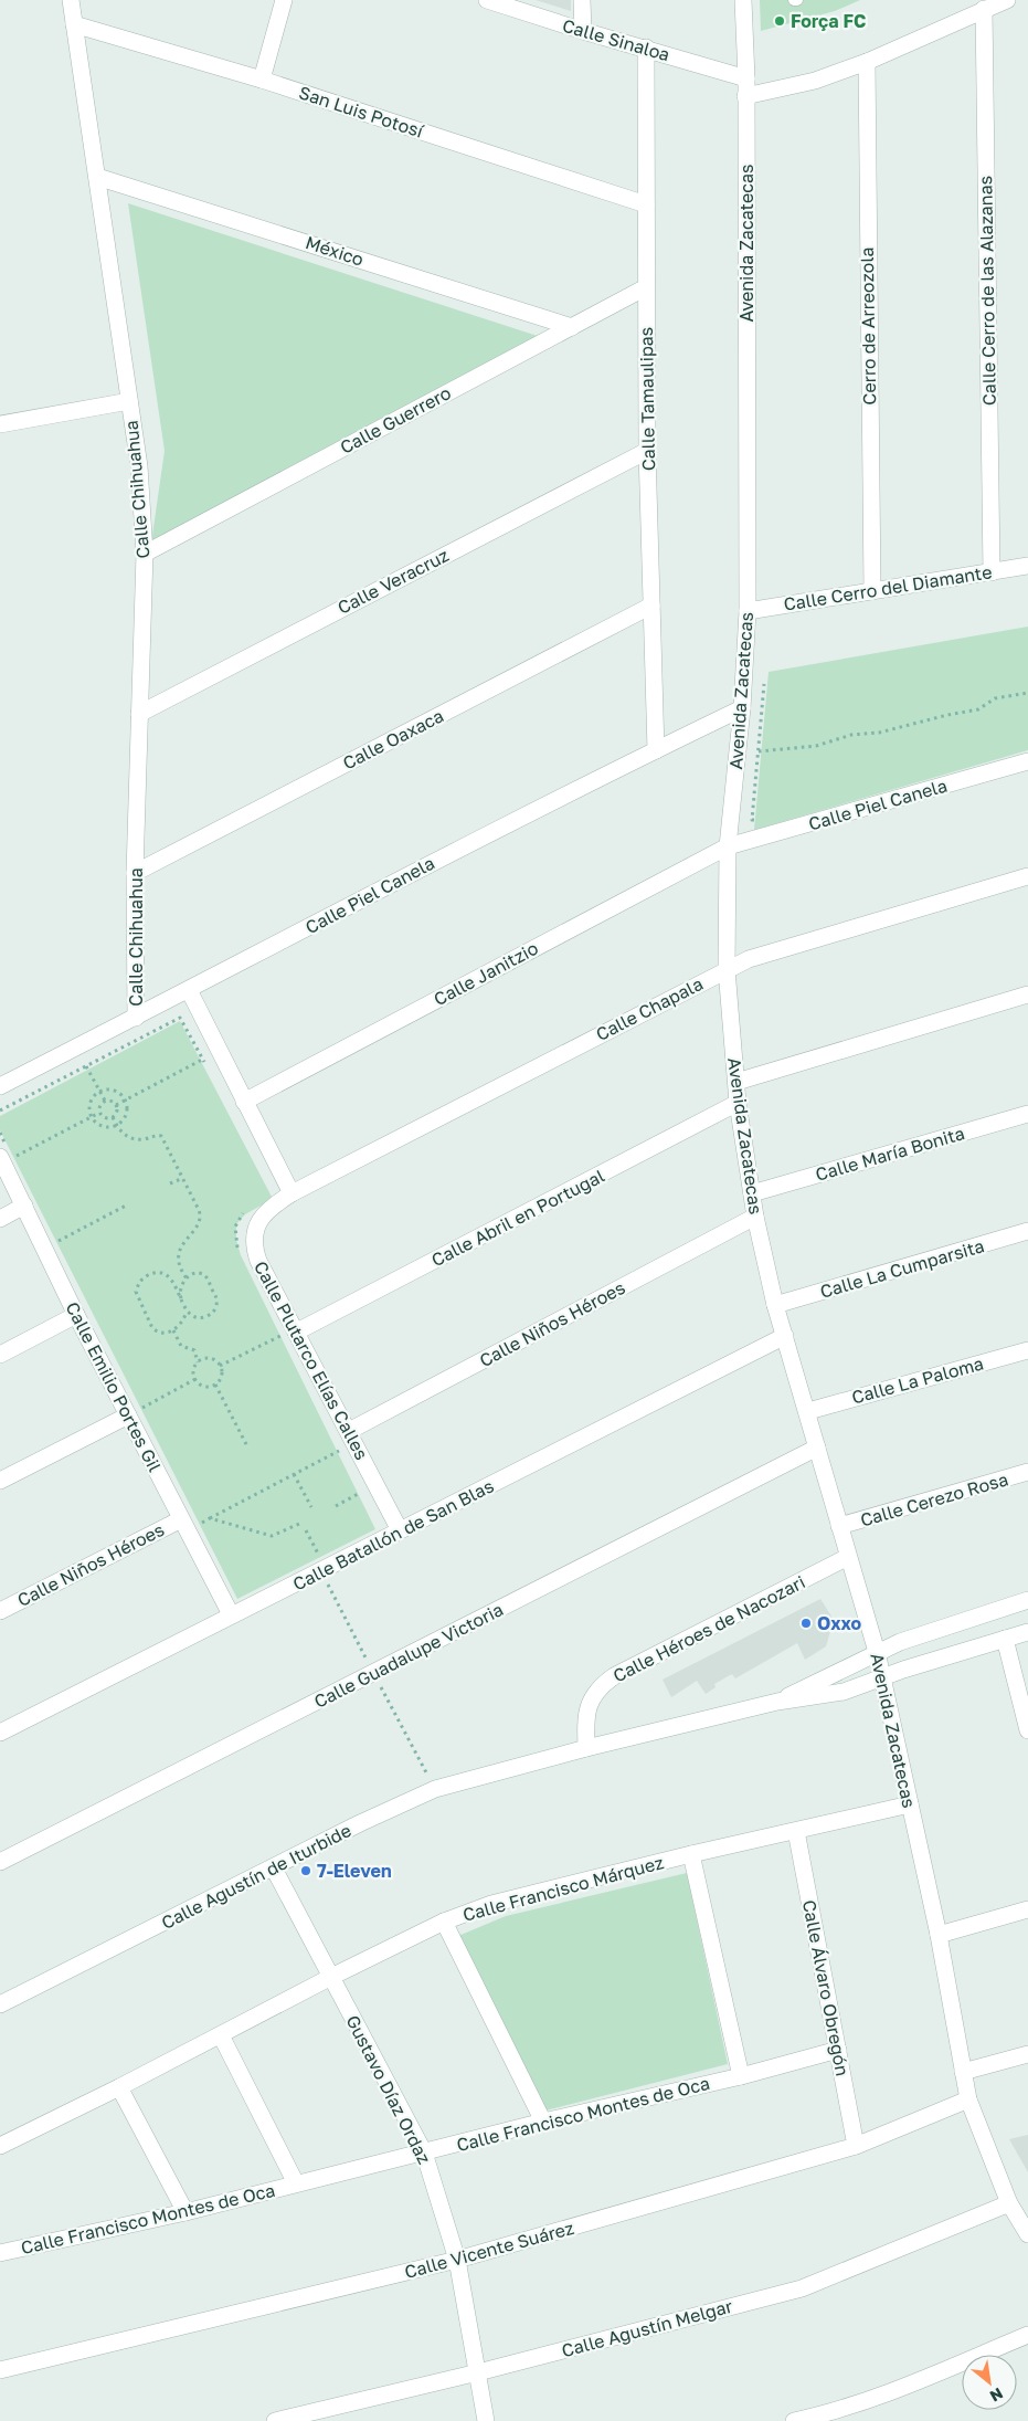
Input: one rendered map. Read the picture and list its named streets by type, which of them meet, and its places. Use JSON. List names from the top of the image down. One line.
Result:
{"streets":{"street":["Calle Sinaloa","San Luis Potosí","Avenida Zacatecas","México","Calle Cerro de las Alazanas","Cerro de Arreozola","Calle Tamaulipas","Calle Guerrero","Calle Chihuahua","Calle Veracruz","Calle Cerro del Diamante","Calle Oaxaca","Calle Piel Canela","Calle Janitzio","Calle Chapala","Calle María Bonita","Calle Abril en Portugal","Calle La Cumparsita","Calle Niños Héroes","Calle Plutarco Elías Calles","Calle La Paloma","Calle Emilio Portes Gil","Calle Cerezo Rosa","Calle Batallón de San Blas","Calle Héroes de Nacozari","Calle Guadalupe Victoria","Calle Agustín de Iturbide","Calle Francisco Márquez","Calle Álvaro Obregón","Gustavo Díaz Ordaz","Calle Francisco Montes de Oca","Calle Vicente Suárez","Calle Agustín Melgar"]},"crossings":[["Calle Sinaloa","Avenida Zacatecas"],["Calle Sinaloa","Calle Tamaulipas"],["San Luis Potosí","Calle Tamaulipas"],["San Luis Potosí","Calle Chihuahua"],["Avenida Zacatecas","Calle Cerro del Diamante"],["Avenida Zacatecas","Calle Piel Canela"],["Avenida Zacatecas","Calle Janitzio"],["Avenida Zacatecas","Calle Chapala"],["Avenida Zacatecas","Calle María Bonita"],["Avenida Zacatecas","Calle Abril en Portugal"],["Avenida Zacatecas","Calle La Cumparsita"],["Avenida Zacatecas","Calle Niños Héroes"],["Avenida Zacatecas","Calle La Paloma"],["Avenida Zacatecas","Calle Cerezo Rosa"],["Avenida Zacatecas","Calle Batallón de San Blas"],["Avenida Zacatecas","Calle Héroes de Nacozari"],["Avenida Zacatecas","Calle Guadalupe Victoria"],["Avenida Zacatecas","Calle Agustín de Iturbide"],["Avenida Zacatecas","Calle Francisco Márquez"],["Avenida Zacatecas","Calle Vicente Suárez"],["Avenida Zacatecas","Calle Agustín Melgar"],["México","Calle Guerrero"],["México","Calle Chihuahua"],["Calle Cerro de las Alazanas","Calle Cerro del Diamante"],["Cerro de Arreozola","Calle Cerro del Diamante"],["Calle Tamaulipas","Calle Guerrero"],["Calle Tamaulipas","Calle Veracruz"],["Calle Tamaulipas","Calle Oaxaca"],["Calle Tamaulipas","Calle Piel Canela"],["Calle Guerrero","Calle Chihuahua"],["Calle Chihuahua","Calle Veracruz"],["Calle Chihuahua","Calle Oaxaca"],["Calle Chihuahua","Calle Piel Canela"],["Calle Piel Canela","Calle Janitzio"],["Calle Chapala","Calle Plutarco Elías Calles"],["Calle Abril en Portugal","Calle Plutarco Elías Calles"],["Calle Niños Héroes","Calle Plutarco Elías Calles"],["Calle Niños Héroes","Calle Emilio Portes Gil"],["Calle Plutarco Elías Calles","Calle Batallón de San Blas"],["Calle Emilio Portes Gil","Calle Batallón de San Blas"],["Calle Héroes de Nacozari","Calle Agustín de Iturbide"],["Calle Agustín de Iturbide","Gustavo Díaz Ordaz"],["Calle Francisco Márquez","Calle Álvaro Obregón"],["Calle Francisco Márquez","Gustavo Díaz Ordaz"],["Calle Francisco Márquez","Calle Francisco Montes de Oca"],["Calle Álvaro Obregón","Calle Francisco Montes de Oca"],["Calle Álvaro Obregón","Calle Vicente Suárez"],["Gustavo Díaz Ordaz","Calle Francisco Montes de Oca"],["Gustavo Díaz Ordaz","Calle Vicente Suárez"],["Gustavo Díaz Ordaz","Calle Agustín Melgar"]],"places":["Força FC","Oxxo","7-Eleven"],"north":"bottom right"}
